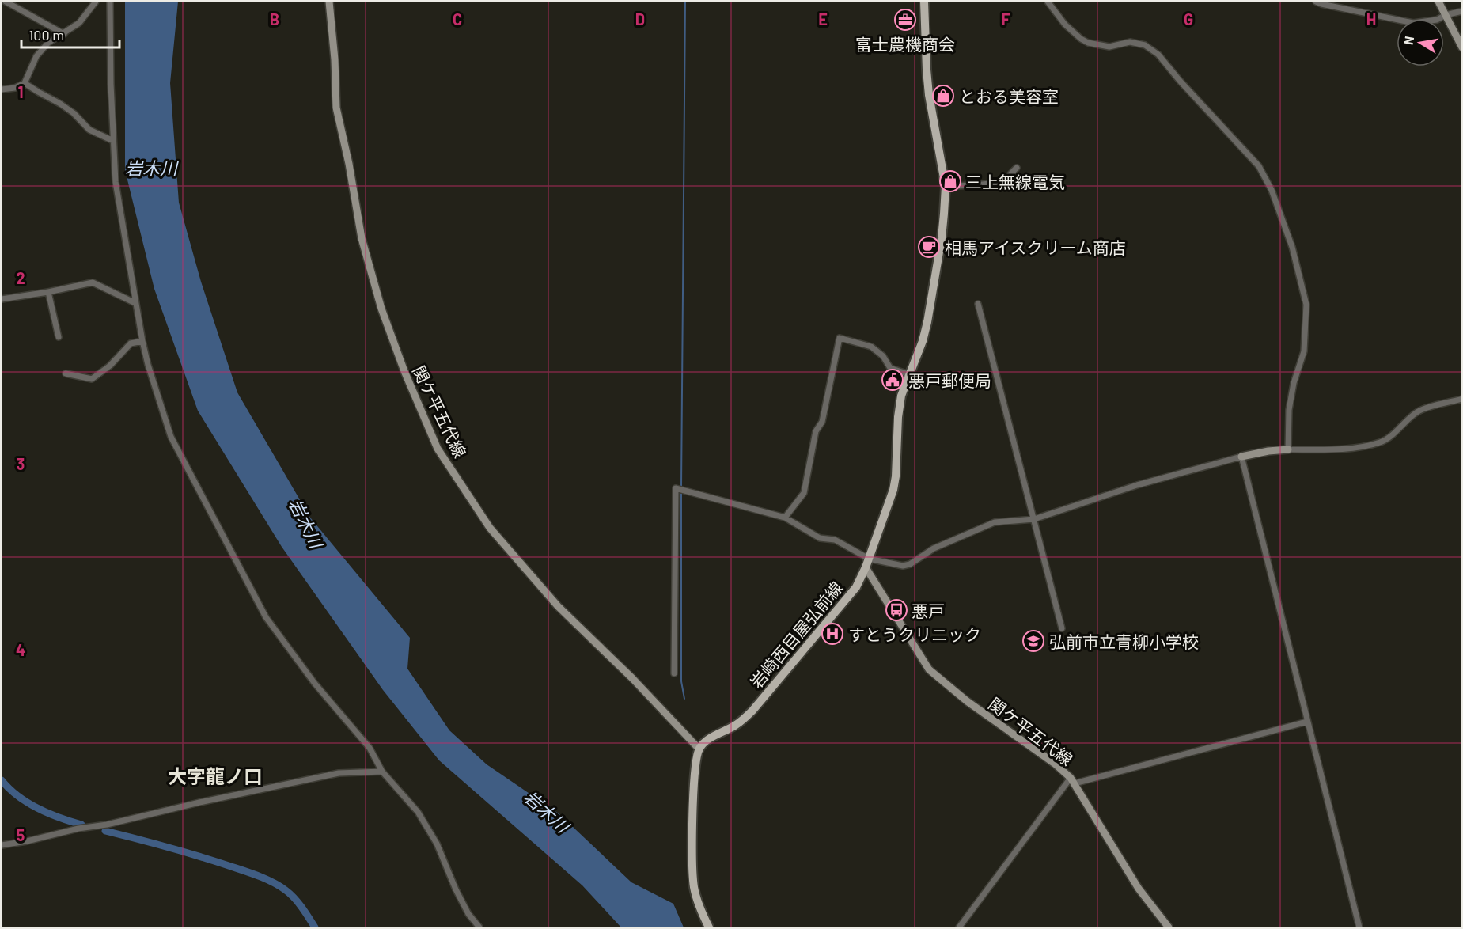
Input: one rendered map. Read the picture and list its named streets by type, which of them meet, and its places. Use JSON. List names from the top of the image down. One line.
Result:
{"streets":{"main road":["関ケ平五代線","岩崎西目屋弘前線"]},"crossings":[["関ケ平五代線","岩崎西目屋弘前線"]],"districts":["大字龍ノ口"],"water":["岩木川"],"places":{"office":["富士農機商会"],"shop":["とおる美容室","三上無線電気"],"cafe":["相馬アイスクリーム商店"],"public building":["悪戸郵便局"],"bus stop":["悪戸"],"hospital":["すとうクリニック"],"school or university":["弘前市立青柳小学校"]},"scale_bar":"100 m","north":"left","grid":{"columns":["B","C","D","E","F","G","H"],"rows":["1","2","3","4","5"]}}
